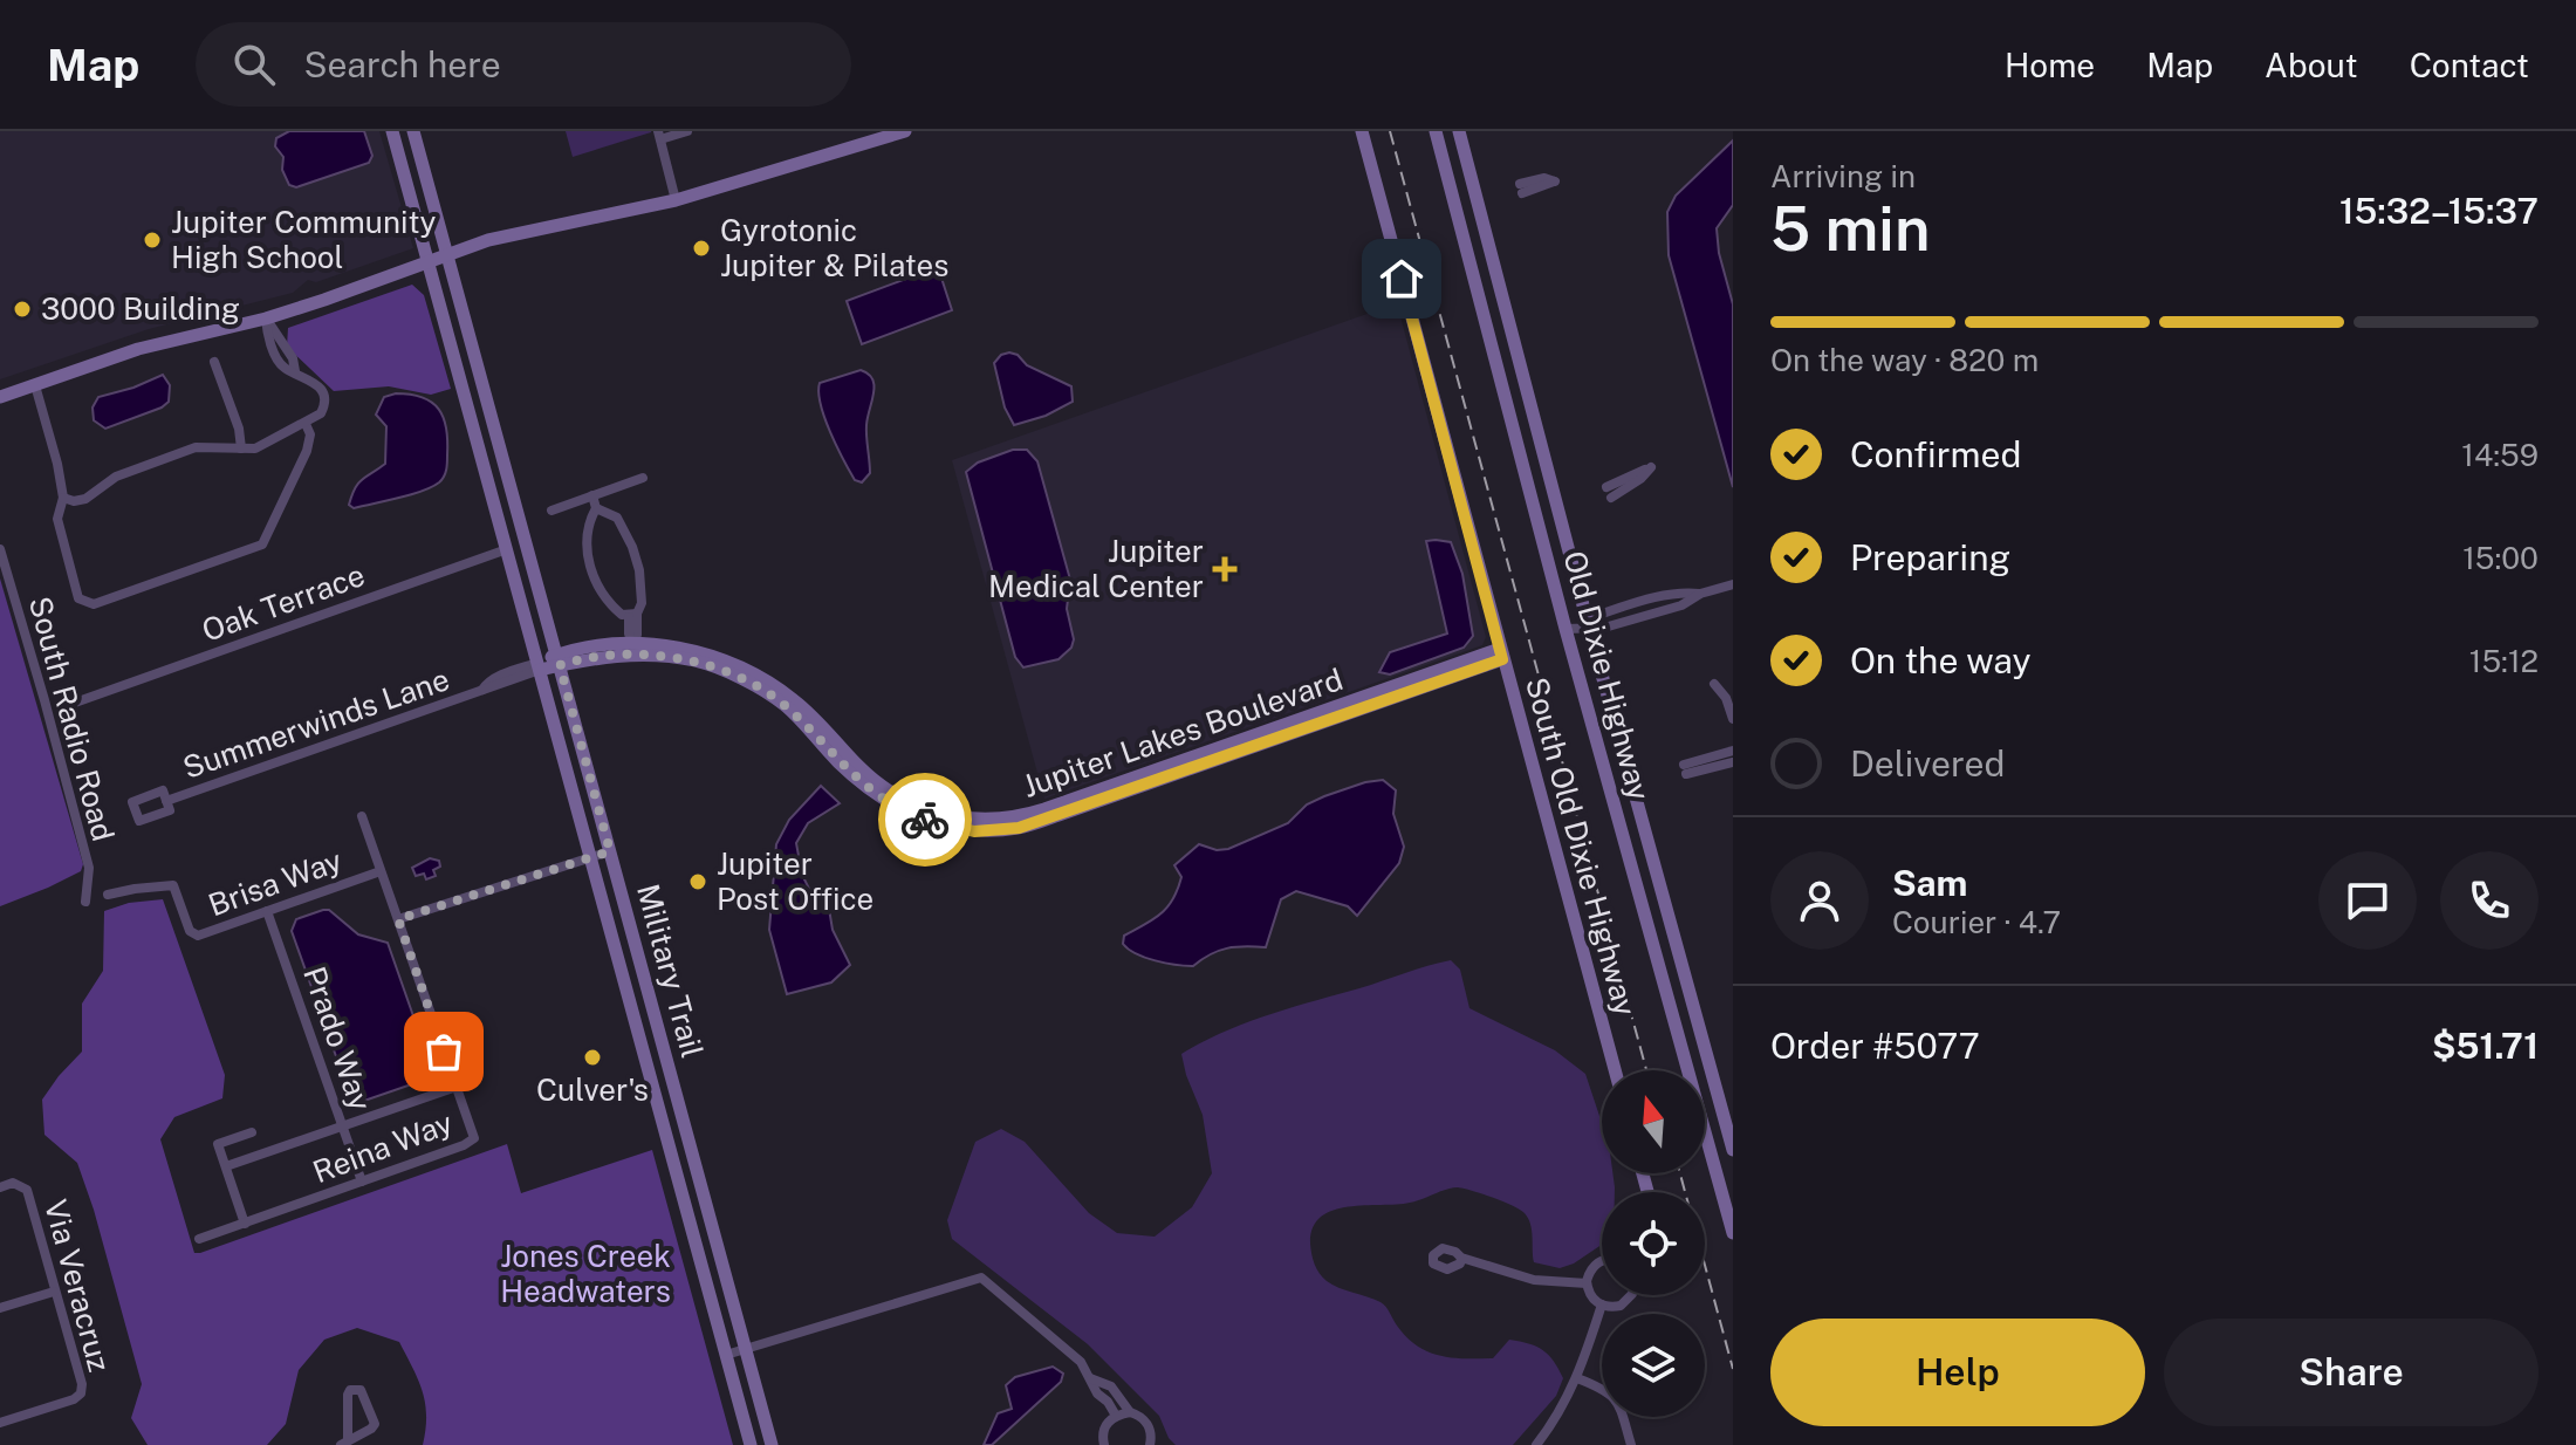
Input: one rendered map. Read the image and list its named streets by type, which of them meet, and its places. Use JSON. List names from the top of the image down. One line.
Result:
{"streets":{"main road":["Old Dixie Highway","Jupiter Lakes Boulevard","South Old Dixie Highway","Military Trail"],"street":["Oak Terrace","South Radio Road","Summerwinds Lane","Brisa Way","Prado Way","Reina Way","Via Veracruz"]},"crossings":[["Oak Terrace","Military Trail"],["Summerwinds Lane","Jupiter Lakes Boulevard"],["Summerwinds Lane","Military Trail"],["Jupiter Lakes Boulevard","South Old Dixie Highway"],["Jupiter Lakes Boulevard","Military Trail"],["Brisa Way","Prado Way"],["Brisa Way","Reina Way"],["Prado Way","Reina Way"]],"parks":["Jones Creek Headwaters"],"places":{"other":["Jupiter Community High School","Gyrotonic Jupiter & Pilates","3000 Building","Jupiter Post Office","Culver's"],"health":["Jupiter Medical Center"]},"north":"top","page":{"header":"Map","search":"Search here","nav":["Home","Map","About","Contact"],"heading":["5 min","Arriving in","15:32–15:37"],"panel":["Sam","Courier · 4.7","Order #5077","$51.71"],"bar":"On the way · 820 m","list":[["Confirmed","14:59"],["Preparing","15:00"],["On the way","15:12"],"Delivered"],"buttons":["Help","Share"]}}
